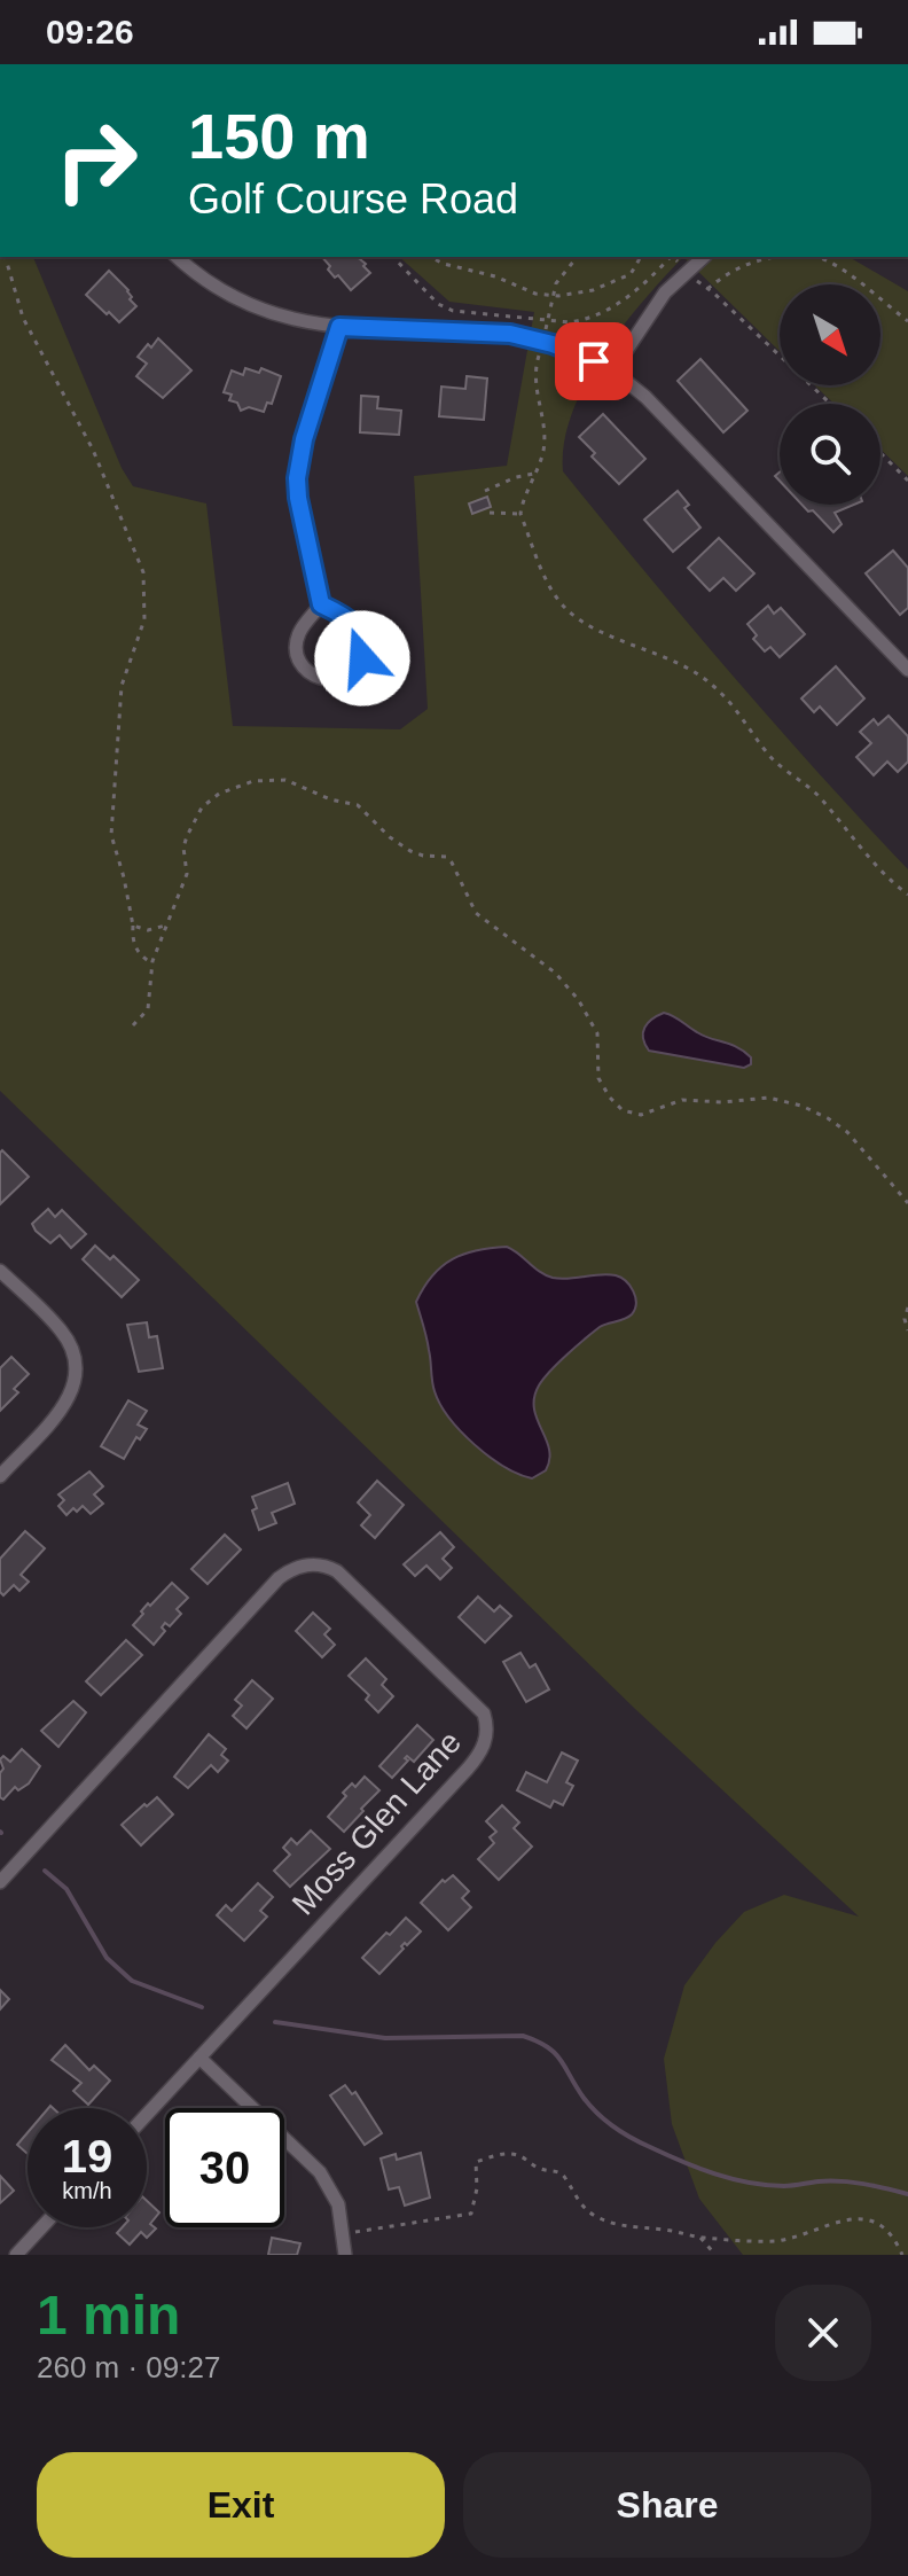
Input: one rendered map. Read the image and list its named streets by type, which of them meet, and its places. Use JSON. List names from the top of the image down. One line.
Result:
{"streets":{"street":["Moss Glen Lane"]},"north":"bottom right","page":{"status":"09:26","turn":["150 m","Golf Course Road"],"speed":"19 km/h","limit":"30","heading":["1 min","260 m · 09:27"],"buttons":["Exit","Share"]}}
